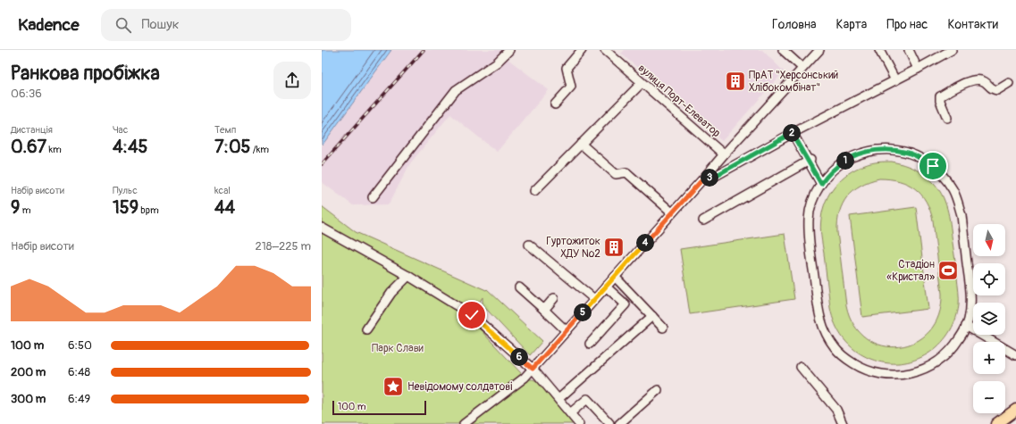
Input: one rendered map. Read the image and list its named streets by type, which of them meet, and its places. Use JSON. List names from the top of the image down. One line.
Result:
{"streets":{"street":["вулиця Порт-Елеватор"]},"parks":["Парк Слави"],"places":{"building":["ПрАТ \"Херсонський Хлібокомбінат\"","Гуртожиток ХДУ №2"],"sports":["Стадіон «Кристал»"],"place":["Невідомому солдатові"]},"scale_bar":"100 m","north":"bottom","page":{"header":"Kadence","search":"Пошук","nav":["Головна","Карта","Про нас","Контакти"],"heading":["Ранкова пробіжка","06:36"],"stats":[["Дистанція","0.67 km"],["Час","4:45"],["Темп","7:05 /km"],["Набір висоти","9 m"],["Пульс","159 bpm"],["kcal","44"]],"pins":["2","1","3","4","5","6"],"map_buttons":["+","−"],"chart":["Набір висоти","218–225 m"],"list":[{"name":"100 m","note":"6:50"},{"name":"200 m","note":"6:48"},{"name":"300 m","note":"6:49"}],"scale":"100 m"}}
